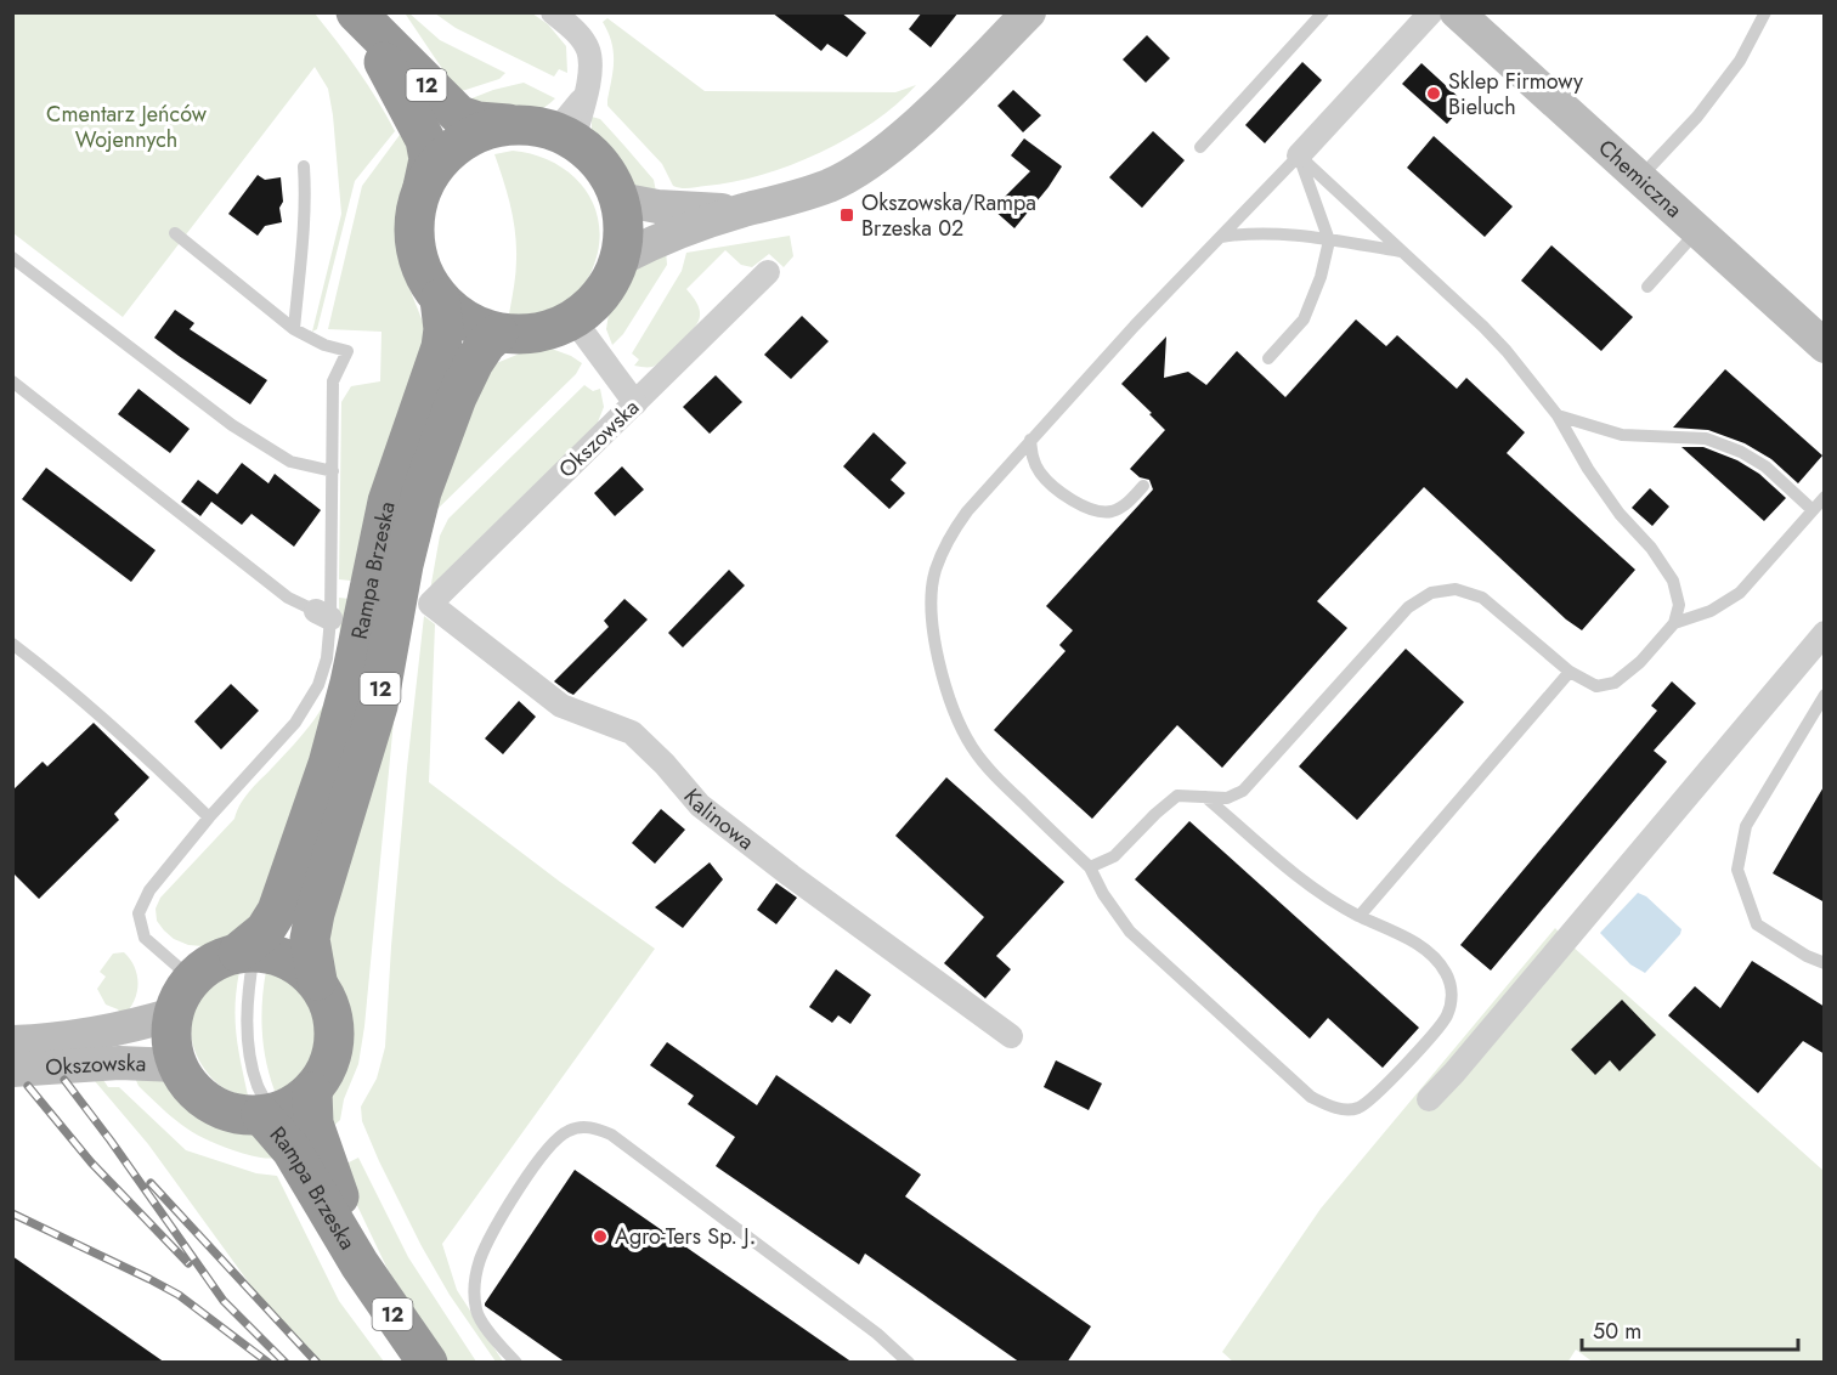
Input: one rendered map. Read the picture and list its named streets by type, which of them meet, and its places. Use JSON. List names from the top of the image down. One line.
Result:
{"streets":{"highway":["12","Rampa Brzeska"],"street":["Chemiczna","Okszowska","Kalinowa"]},"crossings":[["12","Rampa Brzeska"],["Okszowska","Kalinowa"]],"parks":["Cmentarz Jeńców Wojennych"],"places":{"other":["Sklep Firmowy Bieluch","Agro-Ters Sp. J."],"transit":["Okszowska/Rampa Brzeska 02"]},"scale_bar":"50 m"}
